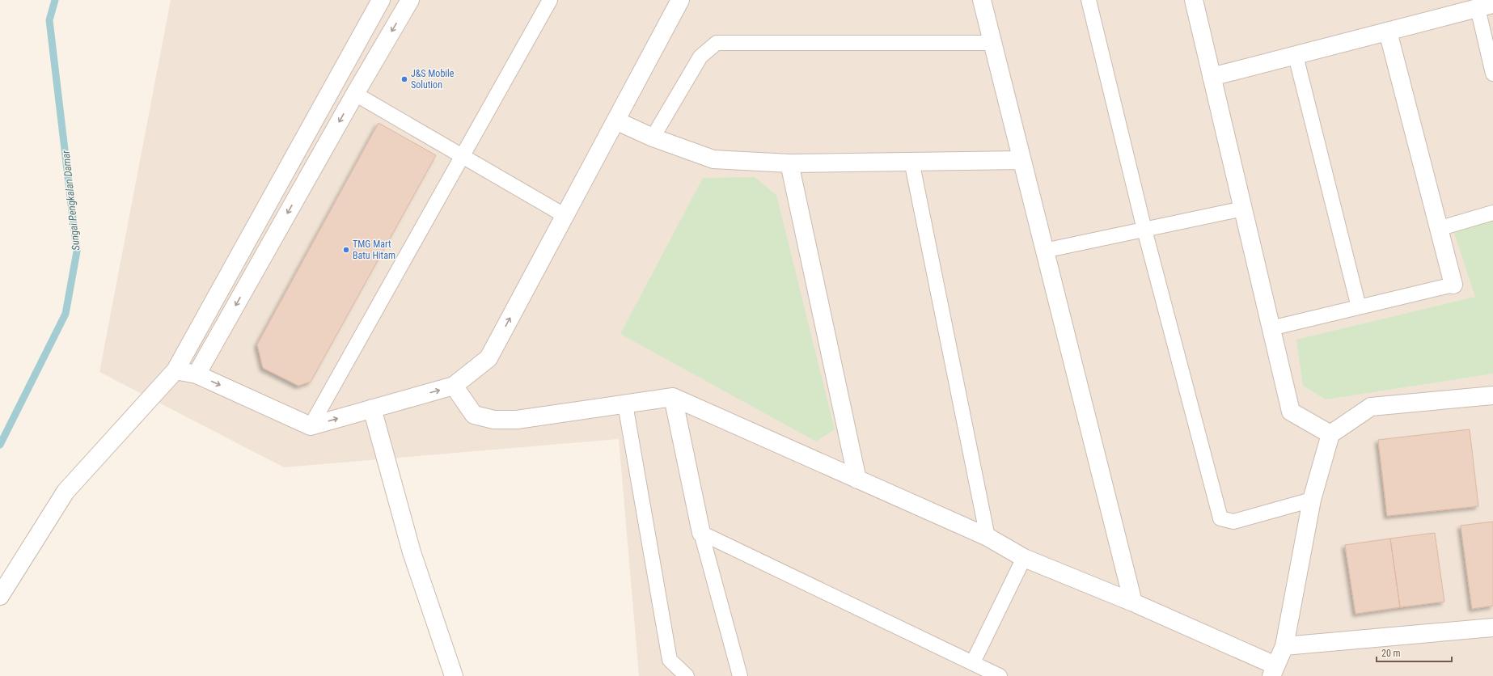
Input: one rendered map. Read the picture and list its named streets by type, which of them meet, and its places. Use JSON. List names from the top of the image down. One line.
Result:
{"water":["Sungai Pengkalan Damar"],"places":["J&S Mobile Solution","TMG Mart Batu Hitam"],"scale_bar":"20 m"}
